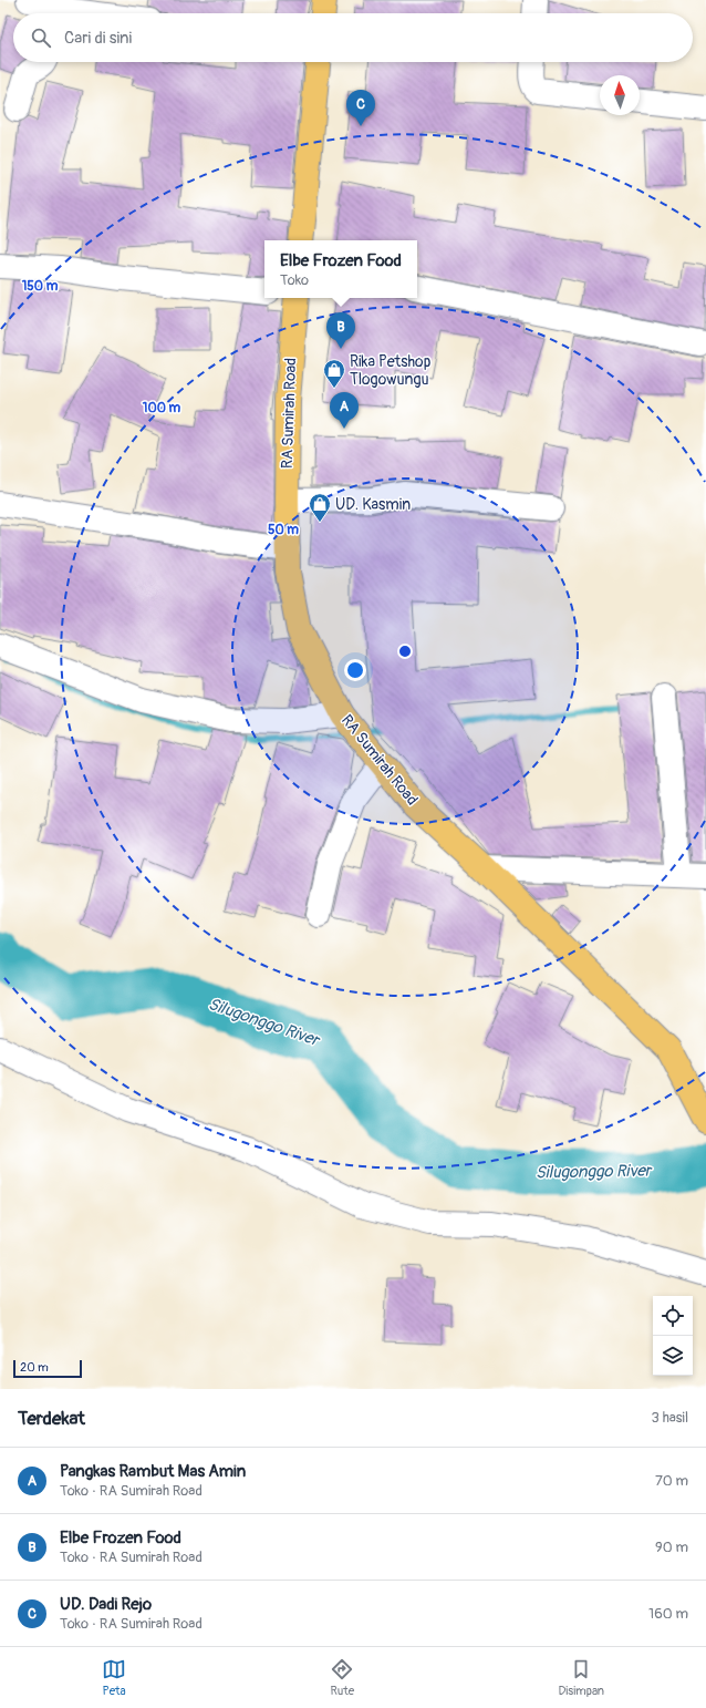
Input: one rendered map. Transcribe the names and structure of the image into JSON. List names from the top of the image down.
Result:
{
  "streets": {
    "main road": ["RA Sumirah Road"]
  },
  "water": ["Silugonggo River"],
  "places": {
    "shop": ["Rika Petshop Tlogowungu", "UD. Kasmin"]
  },
  "scale_bar": "20 m",
  "north": "top",
  "page": {
    "search": "Cari di sini",
    "pins": ["C", "B", "A"],
    "popup": ["Elbe Frozen Food", "Toko"],
    "scale": "20 m",
    "heading": ["Terdekat", "3 hasil"],
    "list": [
      {
        "mark": "A",
        "name": "Pangkas Rambut Mas Amin",
        "note": "Toko · RA Sumirah Road",
        "value": "70 m"
      },
      {
        "mark": "B",
        "name": "Elbe Frozen Food",
        "note": "Toko · RA Sumirah Road",
        "value": "90 m"
      },
      {
        "mark": "C",
        "name": "UD. Dadi Rejo",
        "note": "Toko · RA Sumirah Road",
        "value": "160 m"
      }
    ],
    "nav": ["Peta", "Rute", "Disimpan"]
  },
  "rings": ["150 m", "100 m", "50 m"]
}
